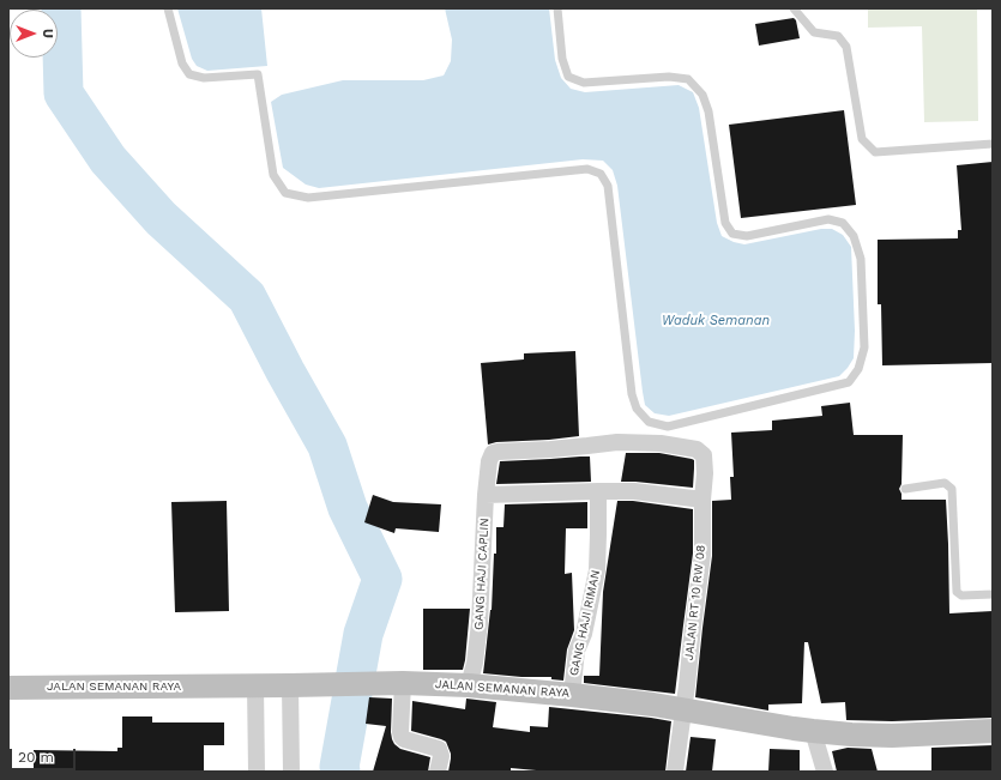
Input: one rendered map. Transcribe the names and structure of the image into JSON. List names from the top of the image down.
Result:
{
  "streets": {
    "street": [
      "GANG HAJI CAPLIN",
      "JALAN RT 10 RW 08",
      "GANG HAJI RIMAN",
      "JALAN SEMANAN RAYA"
    ]
  },
  "crossings": [
    ["GANG HAJI CAPLIN", "JALAN RT 10 RW 08"],
    ["GANG HAJI CAPLIN", "JALAN SEMANAN RAYA"],
    ["JALAN RT 10 RW 08", "JALAN SEMANAN RAYA"],
    ["GANG HAJI RIMAN", "JALAN SEMANAN RAYA"]
  ],
  "water": ["Waduk Semanan"],
  "scale_bar": "20 m",
  "north": "right"
}
